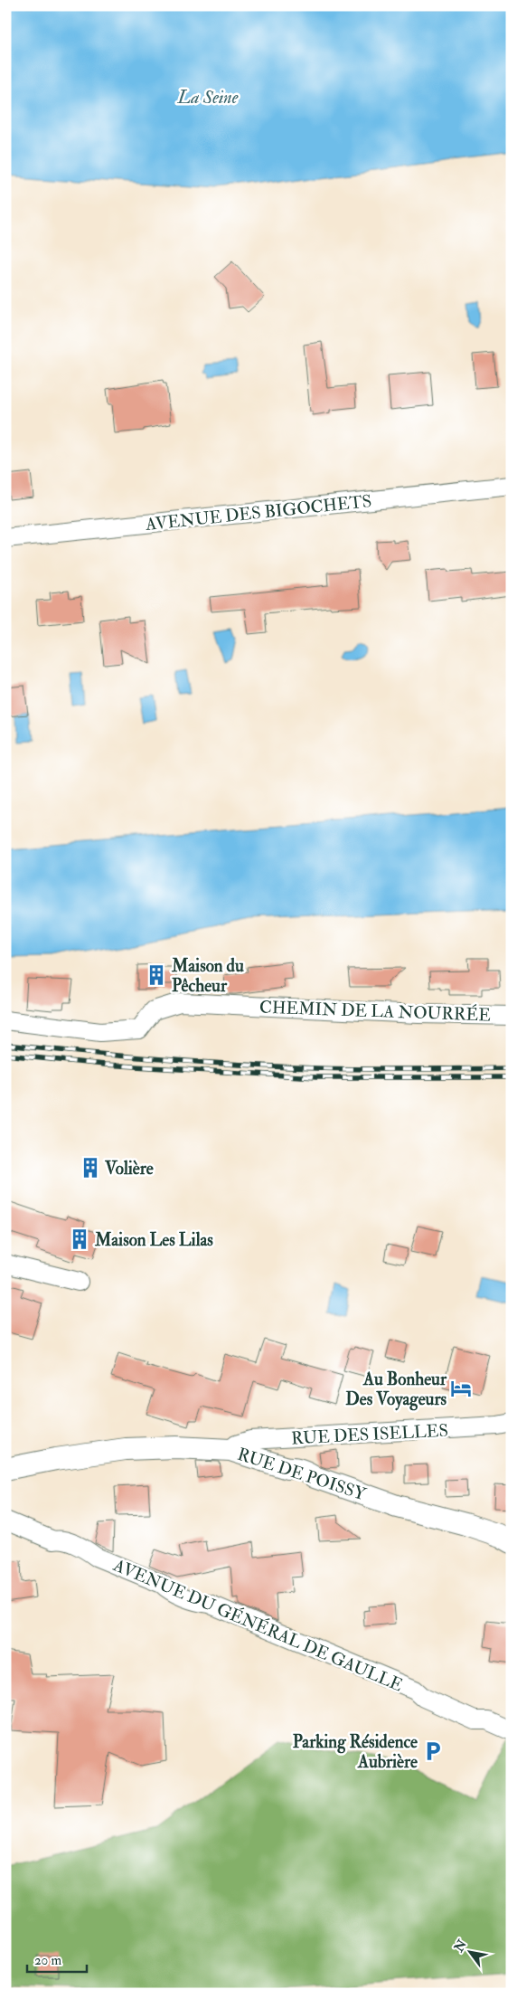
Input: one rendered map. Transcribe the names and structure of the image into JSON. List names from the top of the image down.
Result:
{
  "streets": {
    "street": [
      "AVENUE DES BIGOCHETS",
      "CHEMIN DE LA NOURRÉE",
      "RUE DES ISELLES",
      "RUE DE POISSY",
      "AVENUE DU GÉNÉRAL DE GAULLE"
    ]
  },
  "crossings": [
    ["RUE DES ISELLES", "RUE DE POISSY"]
  ],
  "water": ["La Seine"],
  "places": {
    "building": ["Maison du Pêcheur", "Volière", "Maison Les Lilas"],
    "hotel": ["Au Bonheur Des Voyageurs"],
    "parking": ["Parking Résidence Aubrière"]
  },
  "scale_bar": "20 m",
  "north": "top left"
}
